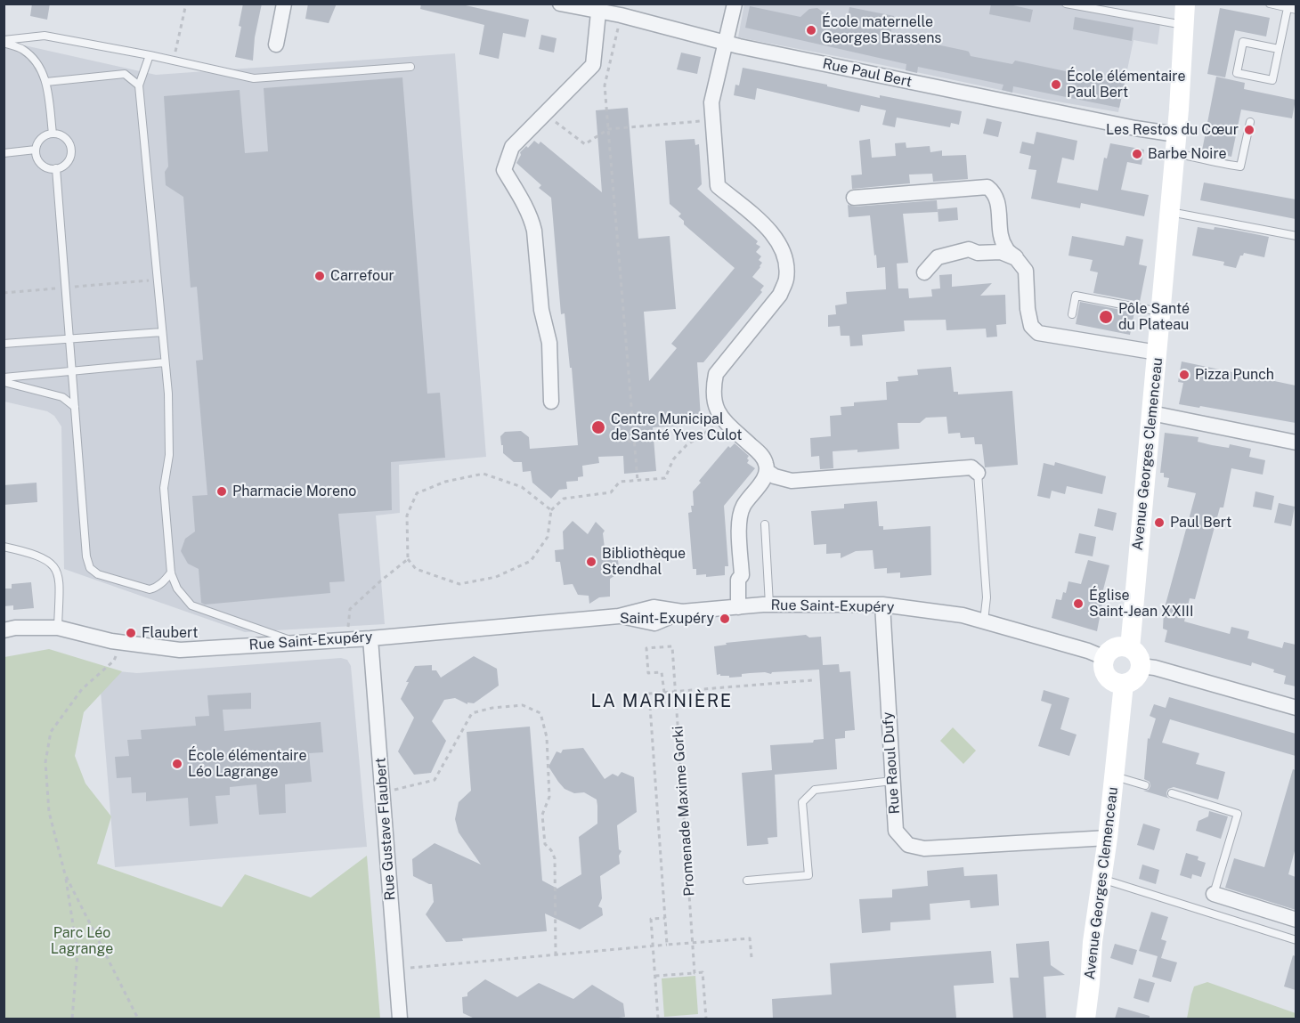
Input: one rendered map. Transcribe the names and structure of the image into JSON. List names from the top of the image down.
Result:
{
  "streets": {
    "main road": ["Avenue Georges Clemenceau"],
    "street": [
      "Rue Paul Bert",
      "Rue Saint-Exupéry",
      "Rue Raoul Dufy",
      "Rue Gustave Flaubert"
    ],
    "path": ["Promenade Maxime Gorki"]
  },
  "crossings": [
    ["Rue Paul Bert", "Avenue Georges Clemenceau"],
    ["Avenue Georges Clemenceau", "Rue Saint-Exupéry"],
    ["Avenue Georges Clemenceau", "Rue Raoul Dufy"],
    ["Rue Saint-Exupéry", "Rue Raoul Dufy"],
    ["Rue Saint-Exupéry", "Rue Gustave Flaubert"]
  ],
  "districts": ["LA MARINIÈRE"],
  "parks": ["Parc Léo Lagrange"],
  "places": [
    "École maternelle Georges Brassens",
    "École élémentaire Paul Bert",
    "Les Restos du Cœur",
    "Barbe Noire",
    "Carrefour",
    "Pôle Santé du Plateau",
    "Pizza Punch",
    "Centre Municipal de Santé Yves Culot",
    "Pharmacie Moreno",
    "Paul Bert",
    "Bibliothèque Stendhal",
    "Église Saint-Jean XXIII",
    "Saint-Exupéry",
    "Flaubert",
    "École élémentaire Léo Lagrange"
  ]
}
